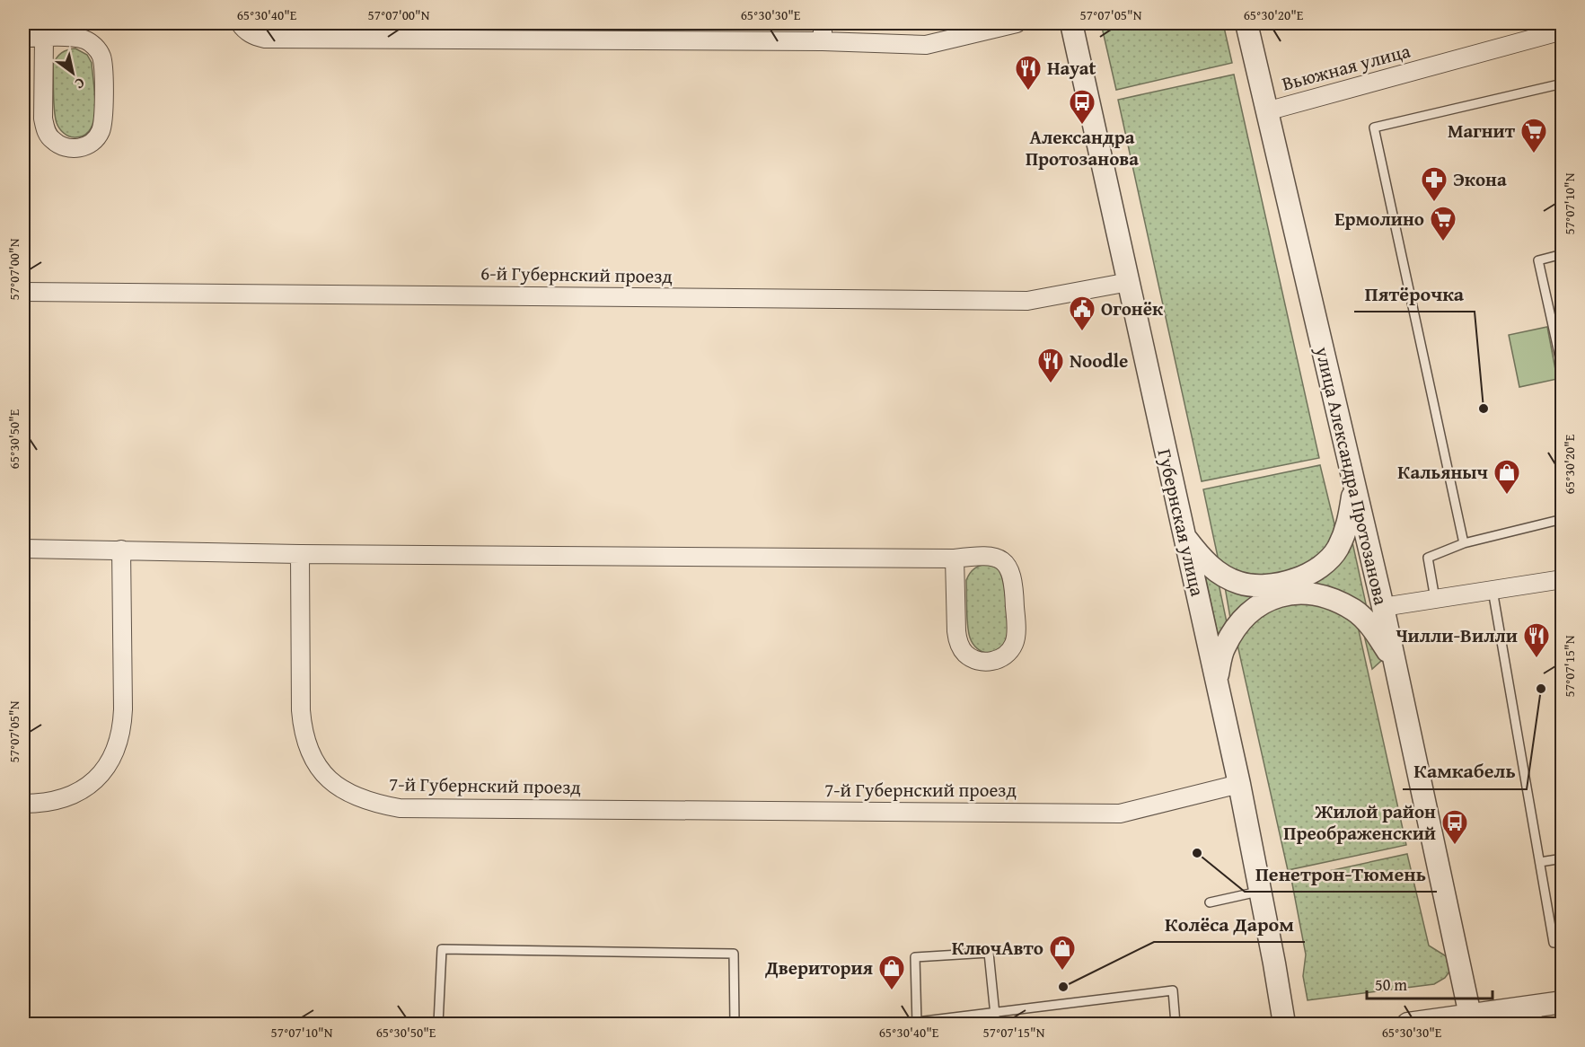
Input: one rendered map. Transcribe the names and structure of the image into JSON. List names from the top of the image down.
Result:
{
  "streets": {
    "street": [
      "Вьюжная улица",
      "6-й Губернский проезд",
      "улица Александра Протозанова",
      "Губернская улица",
      "7-й Губернский проезд"
    ]
  },
  "crossings": [
    ["Вьюжная улица", "улица Александра Протозанова"],
    ["6-й Губернский проезд", "Губернская улица"],
    ["Губернская улица", "7-й Губернский проезд"]
  ],
  "places": {
    "restaurant": ["Hayat", "Noodle", "Чилли-Вилли"],
    "bus stop": ["Александра Протозанова", "Жилой район Преображенский"],
    "supermarket": ["Магнит", "Ермолино"],
    "pharmacy": ["Экона"],
    "public building": ["Огонёк"],
    "other": [
      "Пятёрочка",
      "Камкабель",
      "Пенетрон-Тюмень",
      "Колёса Даром"
    ],
    "shop": ["Кальяныч", "КлючАвто", "Дверитория"]
  },
  "scale_bar": "50 m",
  "north": "bottom right",
  "coordinates": [
    "65°30'40\"E",
    "57°07'00\"N",
    "65°30'30\"E",
    "57°07'05\"N",
    "65°30'20\"E",
    "57°07'10\"N",
    "65°30'50\"E",
    "57°07'15\"N"
  ]
}
